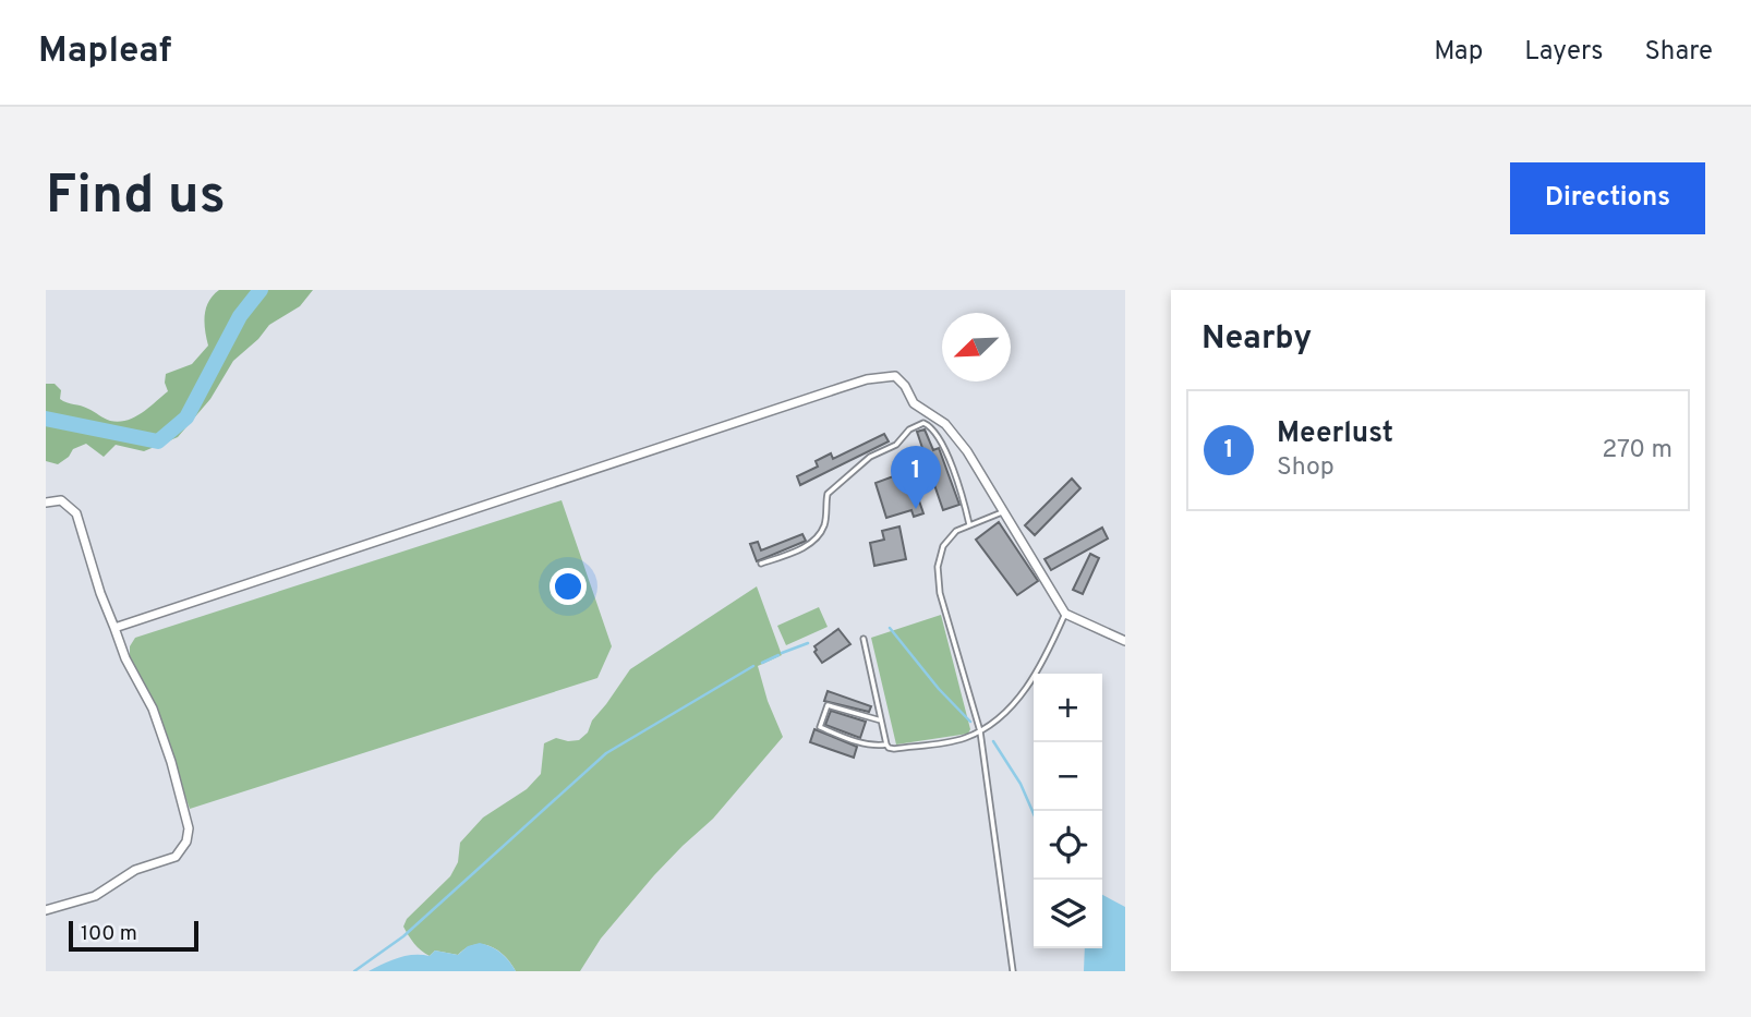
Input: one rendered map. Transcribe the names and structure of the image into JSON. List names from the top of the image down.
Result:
{
  "scale_bar": "100 m",
  "north": "bottom left",
  "page": {
    "header": "Mapleaf",
    "nav": ["Map", "Layers", "Share"],
    "buttons": "Directions",
    "title": "Find us",
    "heading": "Nearby",
    "list": [
      {
        "mark": "1",
        "name": "Meerlust",
        "note": "Shop",
        "value": "270 m"
      }
    ],
    "pins": "1",
    "map_buttons": ["+", "−"],
    "scale": "100 m"
  }
}
